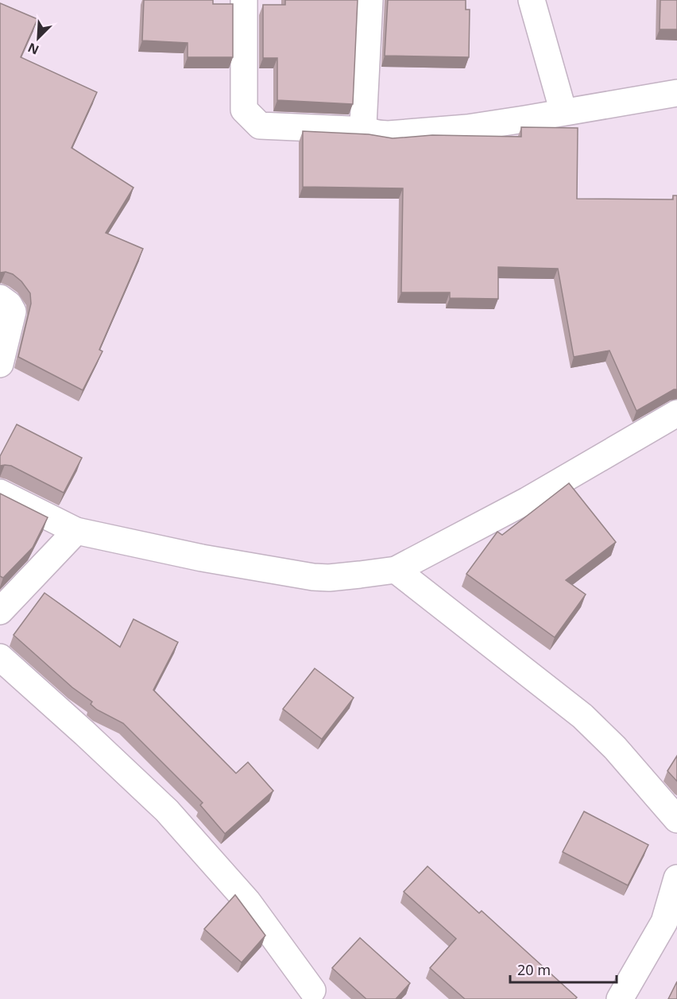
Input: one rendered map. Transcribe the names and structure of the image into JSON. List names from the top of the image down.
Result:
{
  "scale_bar": "20 m",
  "north": "bottom left"
}
